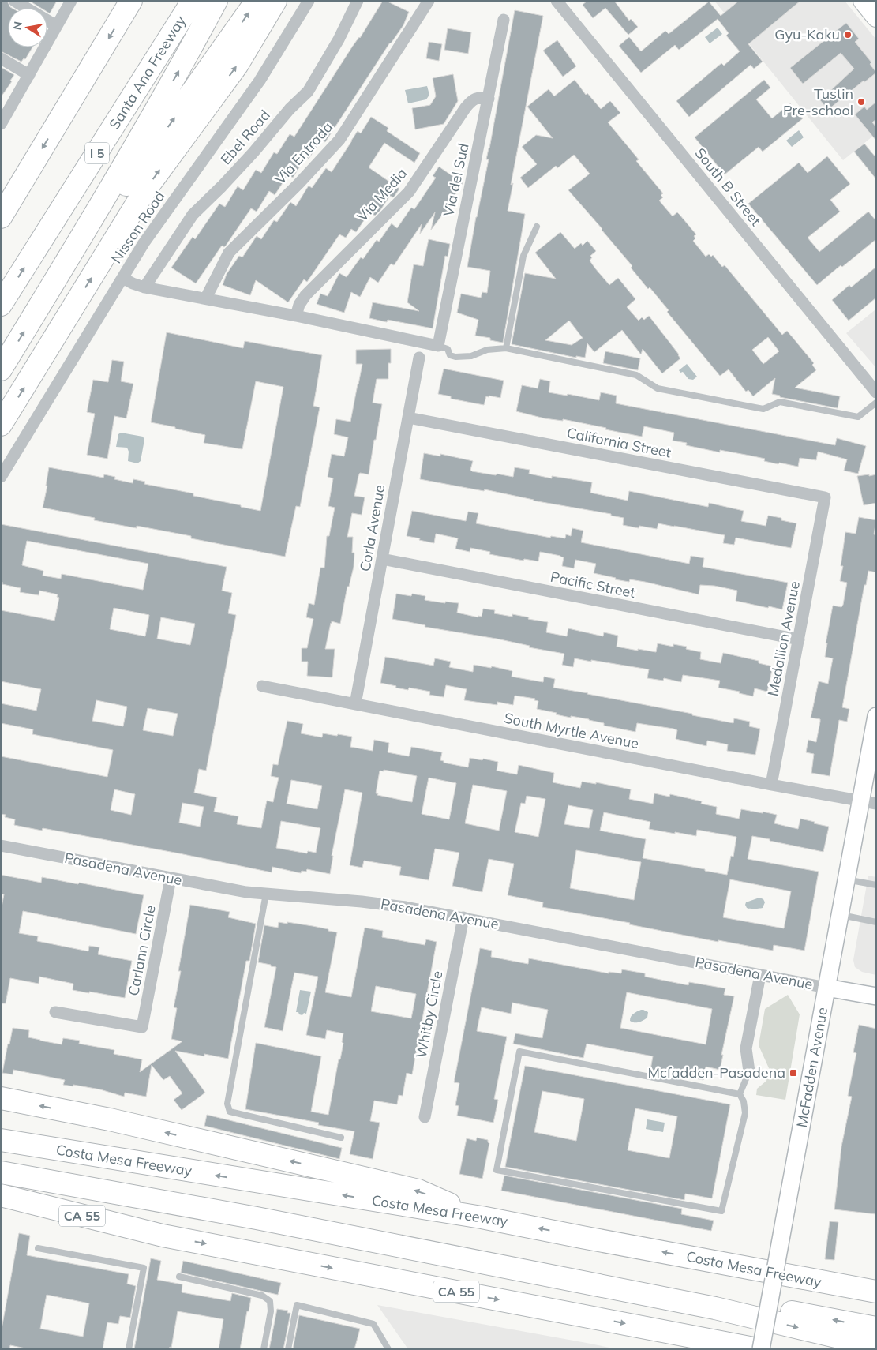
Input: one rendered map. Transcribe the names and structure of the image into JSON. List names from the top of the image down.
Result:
{
  "streets": {
    "highway": [
      "Santa Ana Freeway",
      "I 5",
      "Costa Mesa Freeway",
      "CA 55"
    ],
    "main road": ["Pasadena Avenue", "McFadden Avenue"],
    "street": [
      "Ebel Road",
      "Via Entrada",
      "Via del Sud",
      "South B Street",
      "Via Media",
      "Nisson Road",
      "California Street",
      "Corla Avenue",
      "Pacific Street",
      "Medallion Avenue",
      "South Myrtle Avenue",
      "Carlann Circle",
      "Whitby Circle"
    ]
  },
  "crossings": [
    ["Via del Sud", "Via Media"],
    ["California Street", "Corla Avenue"],
    ["California Street", "Medallion Avenue"],
    ["Corla Avenue", "Pacific Street"],
    ["Corla Avenue", "South Myrtle Avenue"],
    ["Pacific Street", "Medallion Avenue"],
    ["Medallion Avenue", "South Myrtle Avenue"],
    ["South Myrtle Avenue", "McFadden Avenue"],
    ["Pasadena Avenue", "Carlann Circle"],
    ["Pasadena Avenue", "Whitby Circle"],
    ["Pasadena Avenue", "McFadden Avenue"]
  ],
  "places": {
    "other": ["Gyu-Kaku", "Tustin Pre-school"],
    "transit": ["Mcfadden-Pasadena"]
  },
  "north": "left"
}
